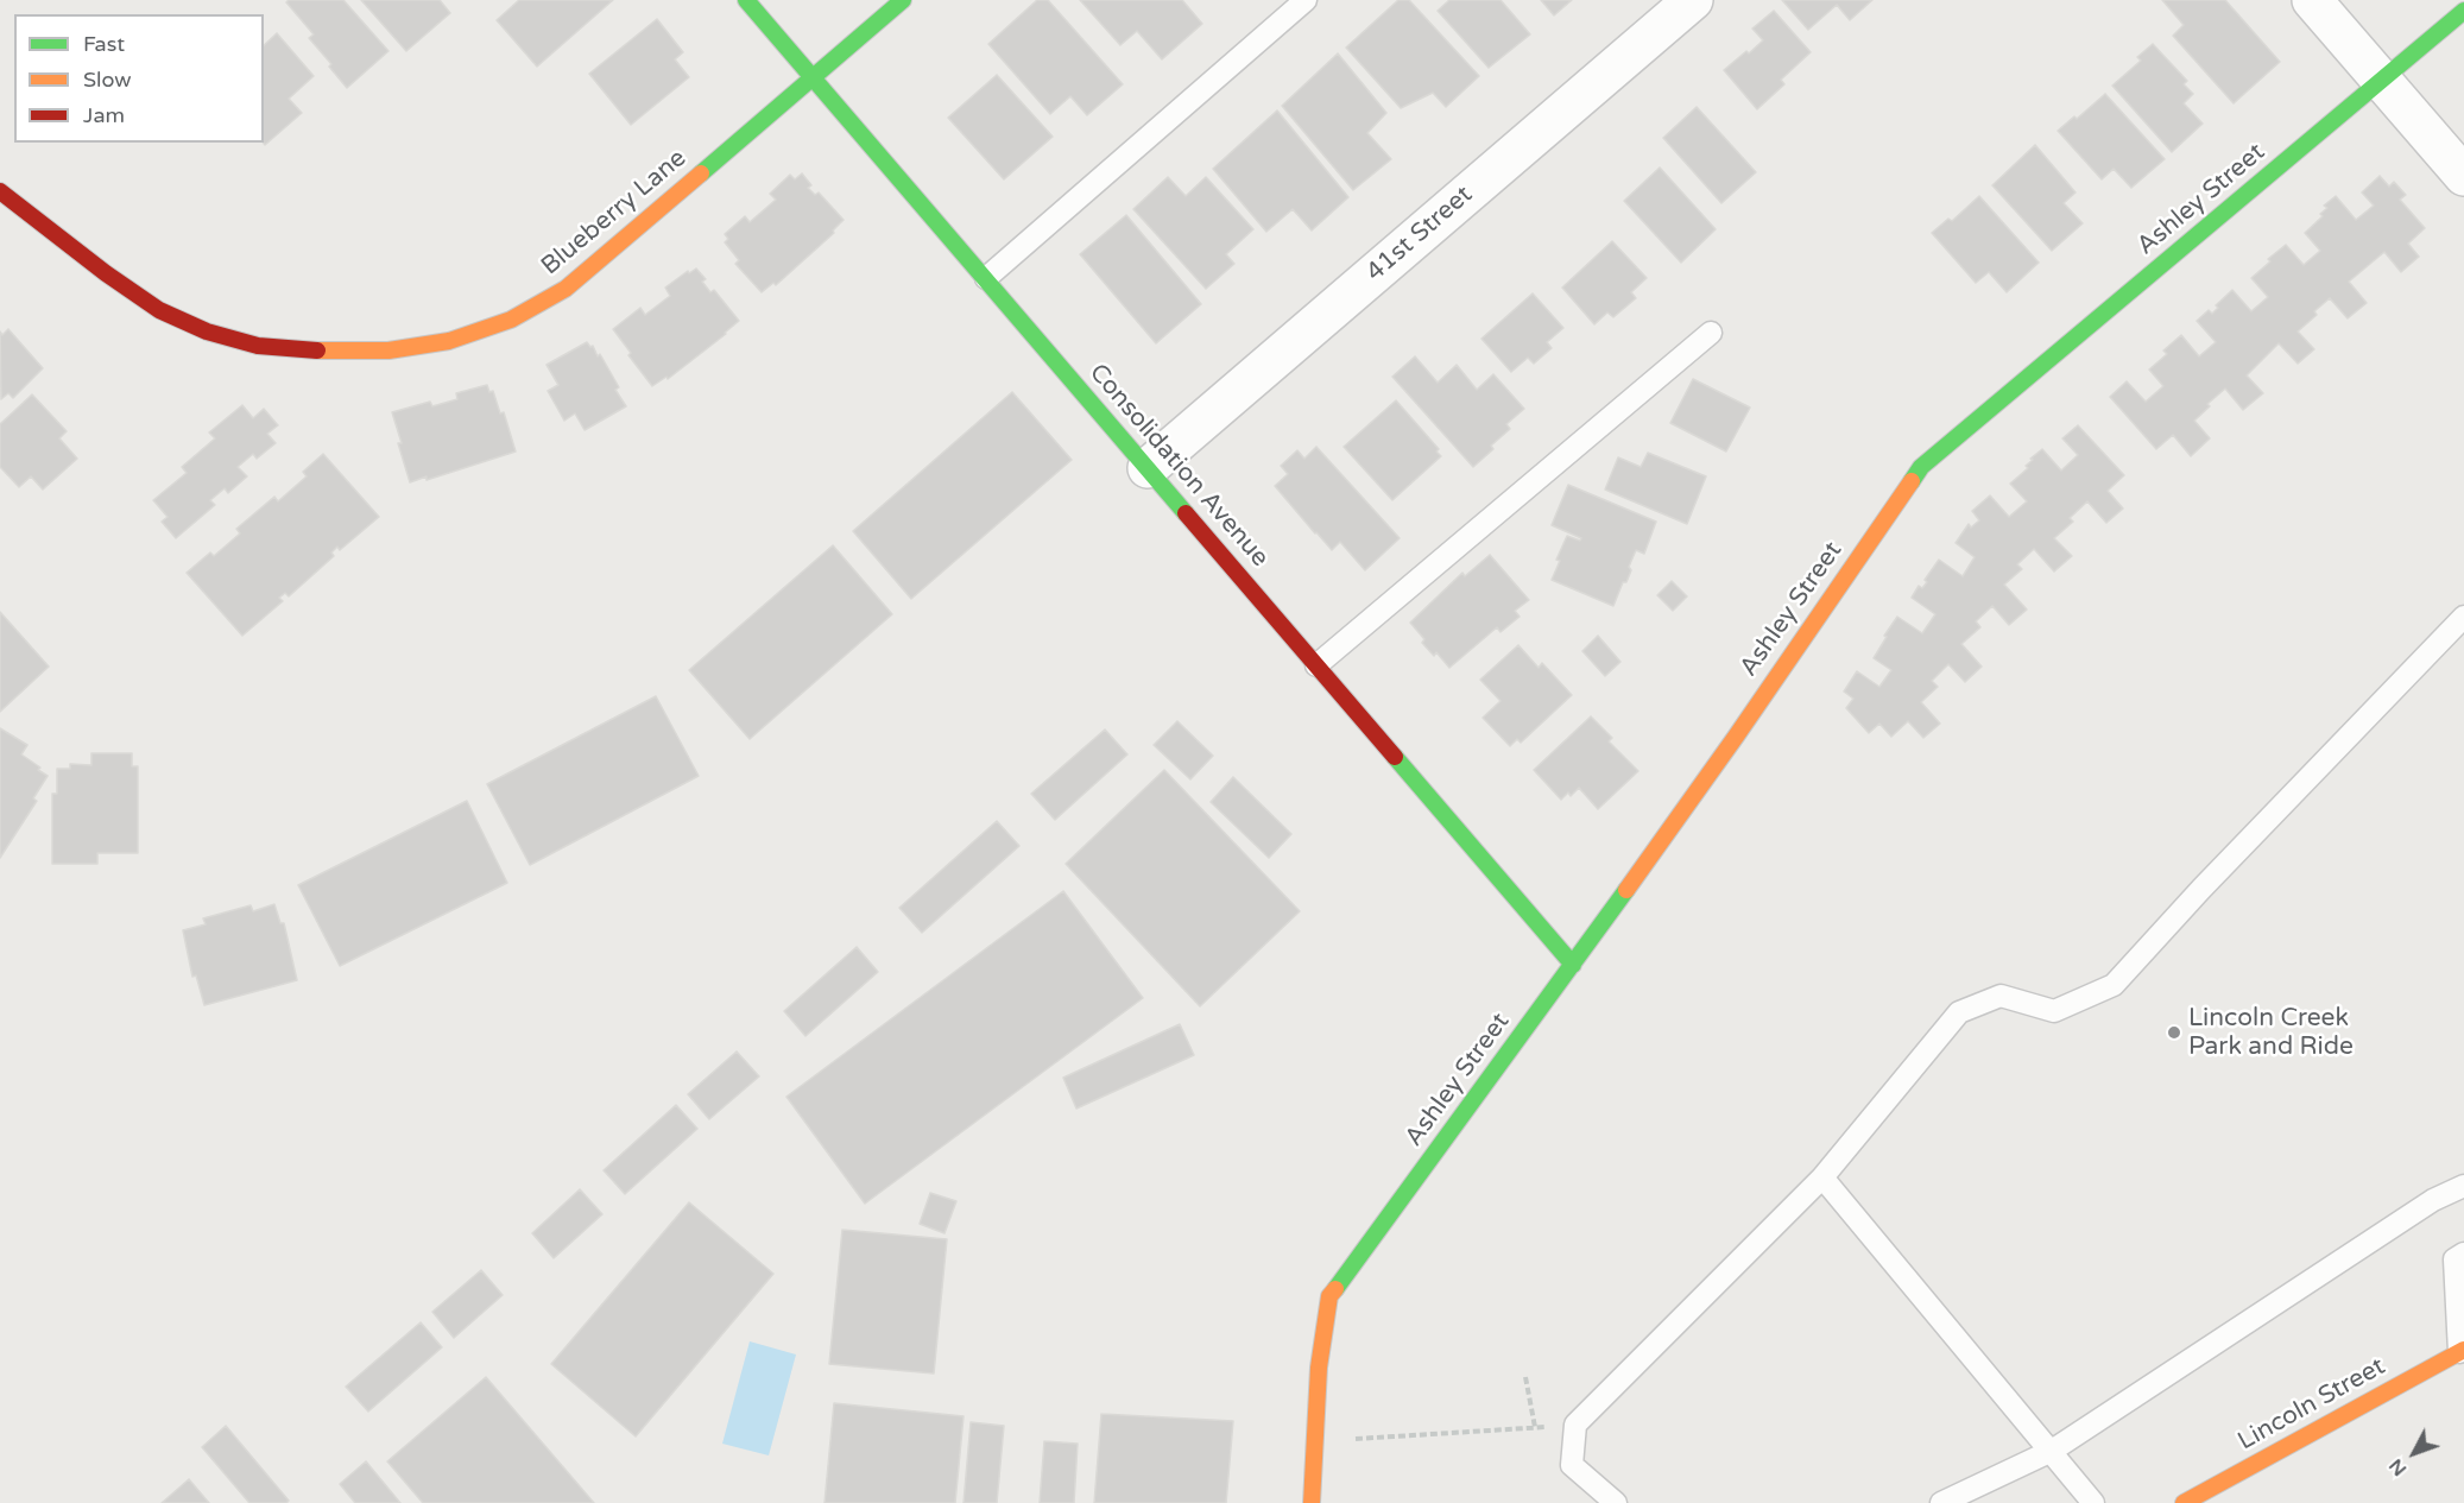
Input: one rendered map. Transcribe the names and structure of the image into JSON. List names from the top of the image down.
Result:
{
  "streets": {
    "street": [
      "Ashley Street",
      "Blueberry Lane",
      "41st Street",
      "Consolidation Avenue",
      "Lincoln Street"
    ]
  },
  "crossings": [
    ["Ashley Street", "Consolidation Avenue"],
    ["Blueberry Lane", "Consolidation Avenue"],
    ["41st Street", "Consolidation Avenue"]
  ],
  "places": ["Lincoln Creek Park and Ride"],
  "legend": ["Fast", "Slow", "Jam"],
  "north": "bottom left"
}
